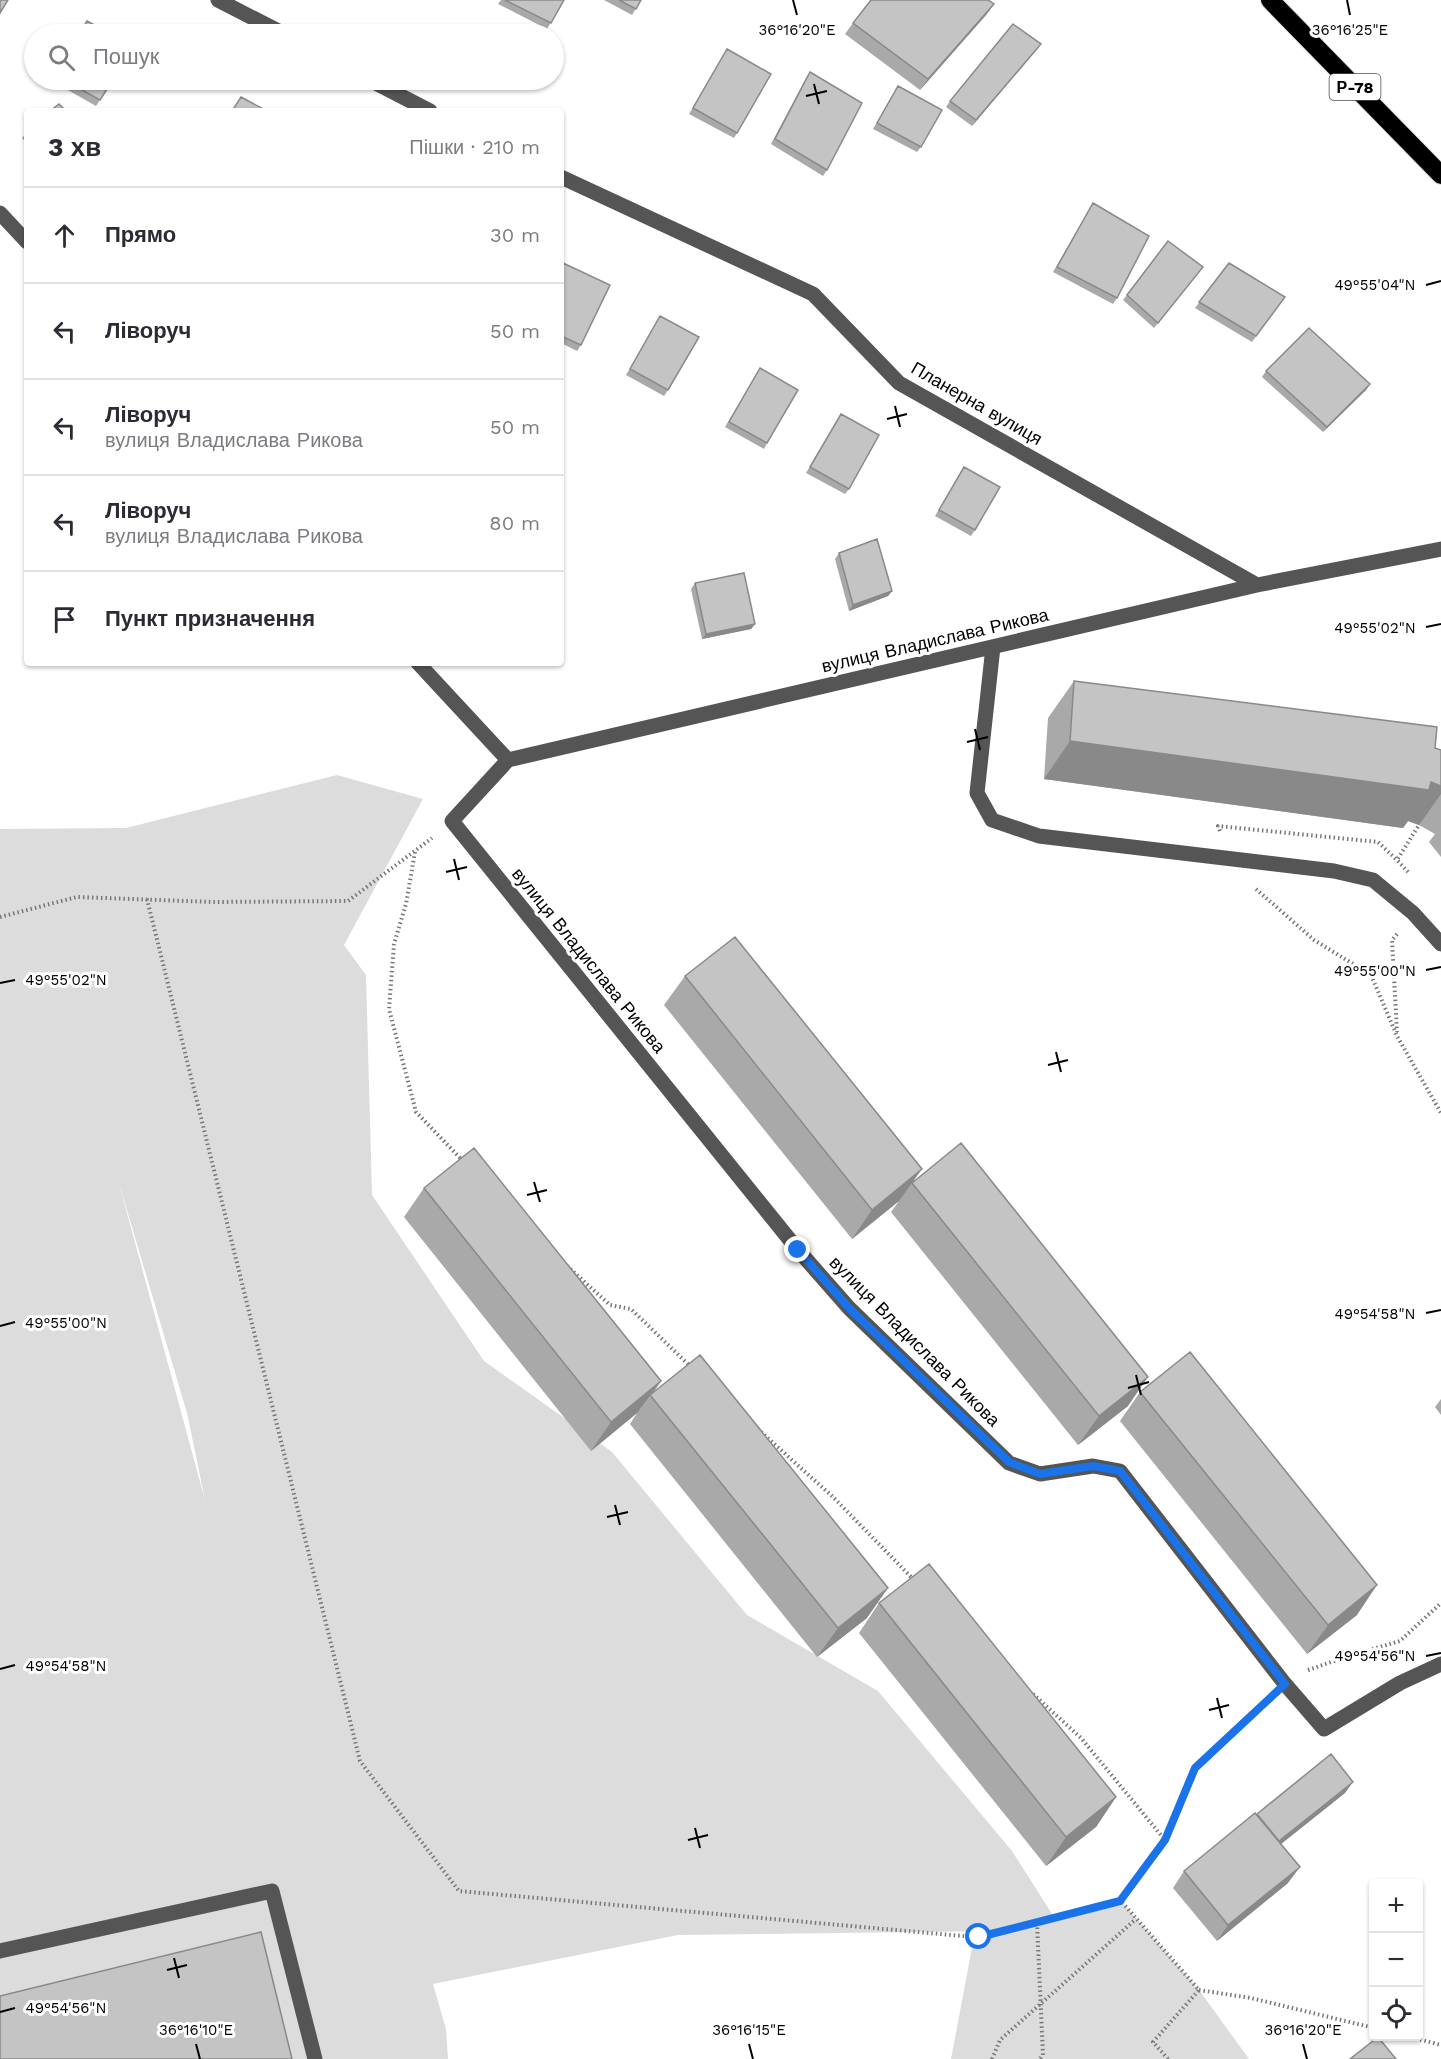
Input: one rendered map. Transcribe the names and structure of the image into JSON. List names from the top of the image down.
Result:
{
  "streets": {
    "highway": ["Р-78"],
    "street": ["Планерна вулиця", "вулиця Владислава Рикова"]
  },
  "crossings": [
    ["Планерна вулиця", "вулиця Владислава Рикова"]
  ],
  "page": {
    "search": "Пошук",
    "heading": ["3 хв", "Пішки · 210 m"],
    "list": [
      ["Прямо", "30 m"],
      ["Ліворуч", "50 m"],
      ["Ліворуч", "вулиця Владислава Рикова", "50 m"],
      ["Ліворуч", "вулиця Владислава Рикова", "80 m"],
      "Пункт призначення"
    ],
    "map_buttons": ["+", "−"]
  },
  "coordinates": [
    "36°16'20\"E",
    "36°16'25\"E",
    "49°55'04\"N",
    "49°55'02\"N",
    "49°55'00\"N",
    "49°54'58\"N",
    "49°54'56\"N",
    "36°16'10\"E",
    "36°16'15\"E"
  ]
}
